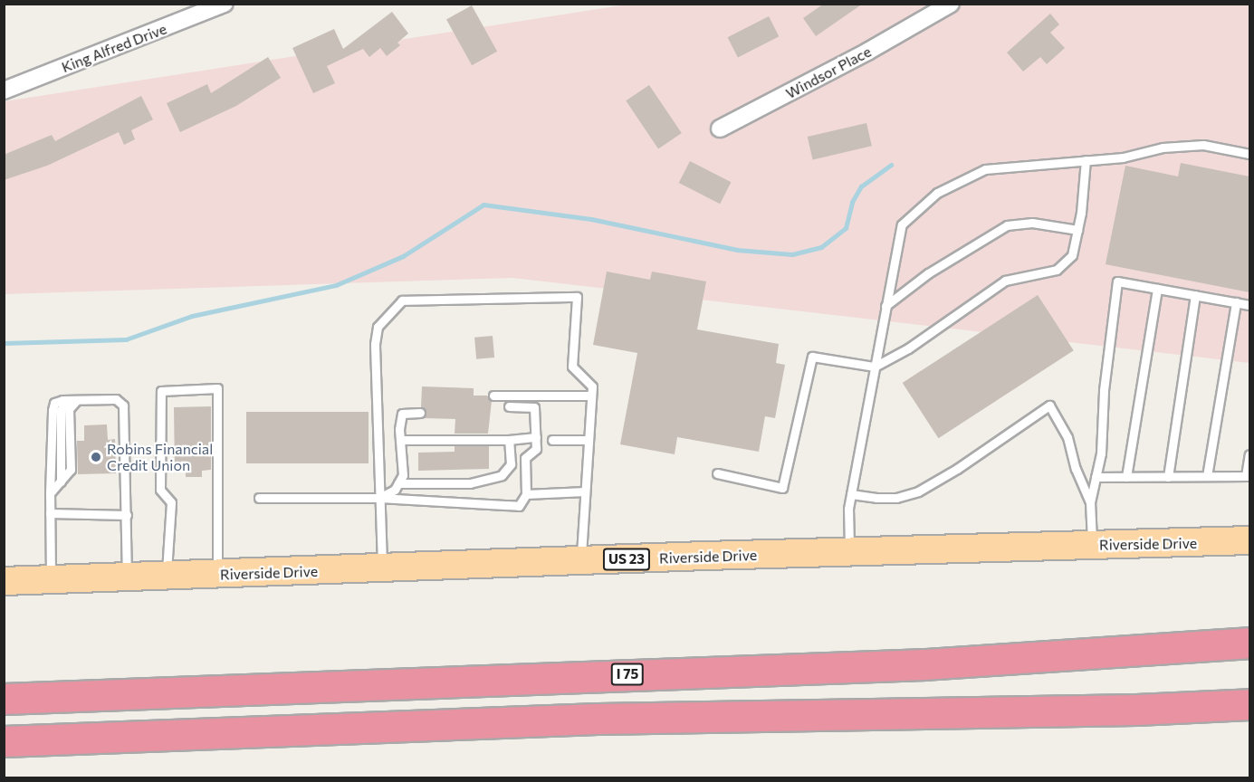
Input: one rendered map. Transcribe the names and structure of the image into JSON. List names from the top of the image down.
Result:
{
  "streets": {
    "highway": ["I 75"],
    "main road": ["Riverside Drive", "US 23"],
    "street": ["King Alfred Drive", "Windsor Place"]
  },
  "places": ["Robins Financial Credit Union"]
}
